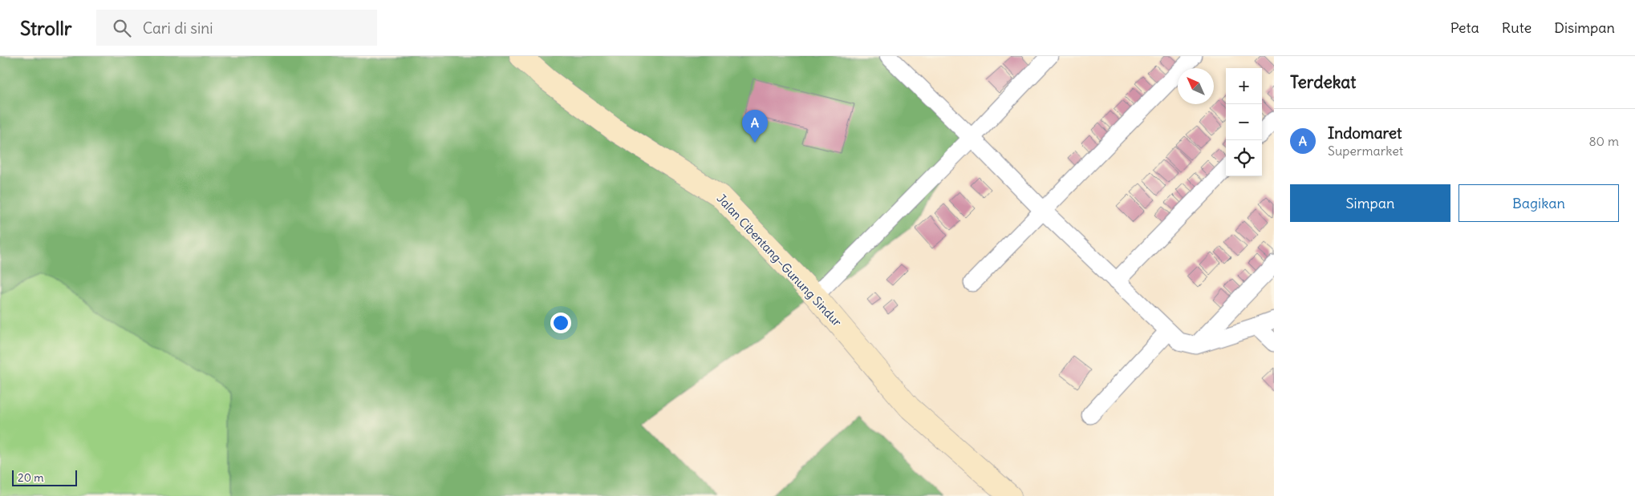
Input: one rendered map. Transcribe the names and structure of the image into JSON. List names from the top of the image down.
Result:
{
  "streets": {
    "street": ["Jalan Cibentang–Gunung Sindur"]
  },
  "scale_bar": "20 m",
  "north": "top left",
  "page": {
    "header": "Strollr",
    "search": "Cari di sini",
    "nav": ["Peta", "Rute", "Disimpan"],
    "heading": "Terdekat",
    "map_buttons": ["+", "−"],
    "list": [
      {
        "mark": "A",
        "name": "Indomaret",
        "note": "Supermarket",
        "value": "80 m"
      }
    ],
    "pins": "A",
    "buttons": ["Simpan", "Bagikan"],
    "scale": "20 m"
  }
}
